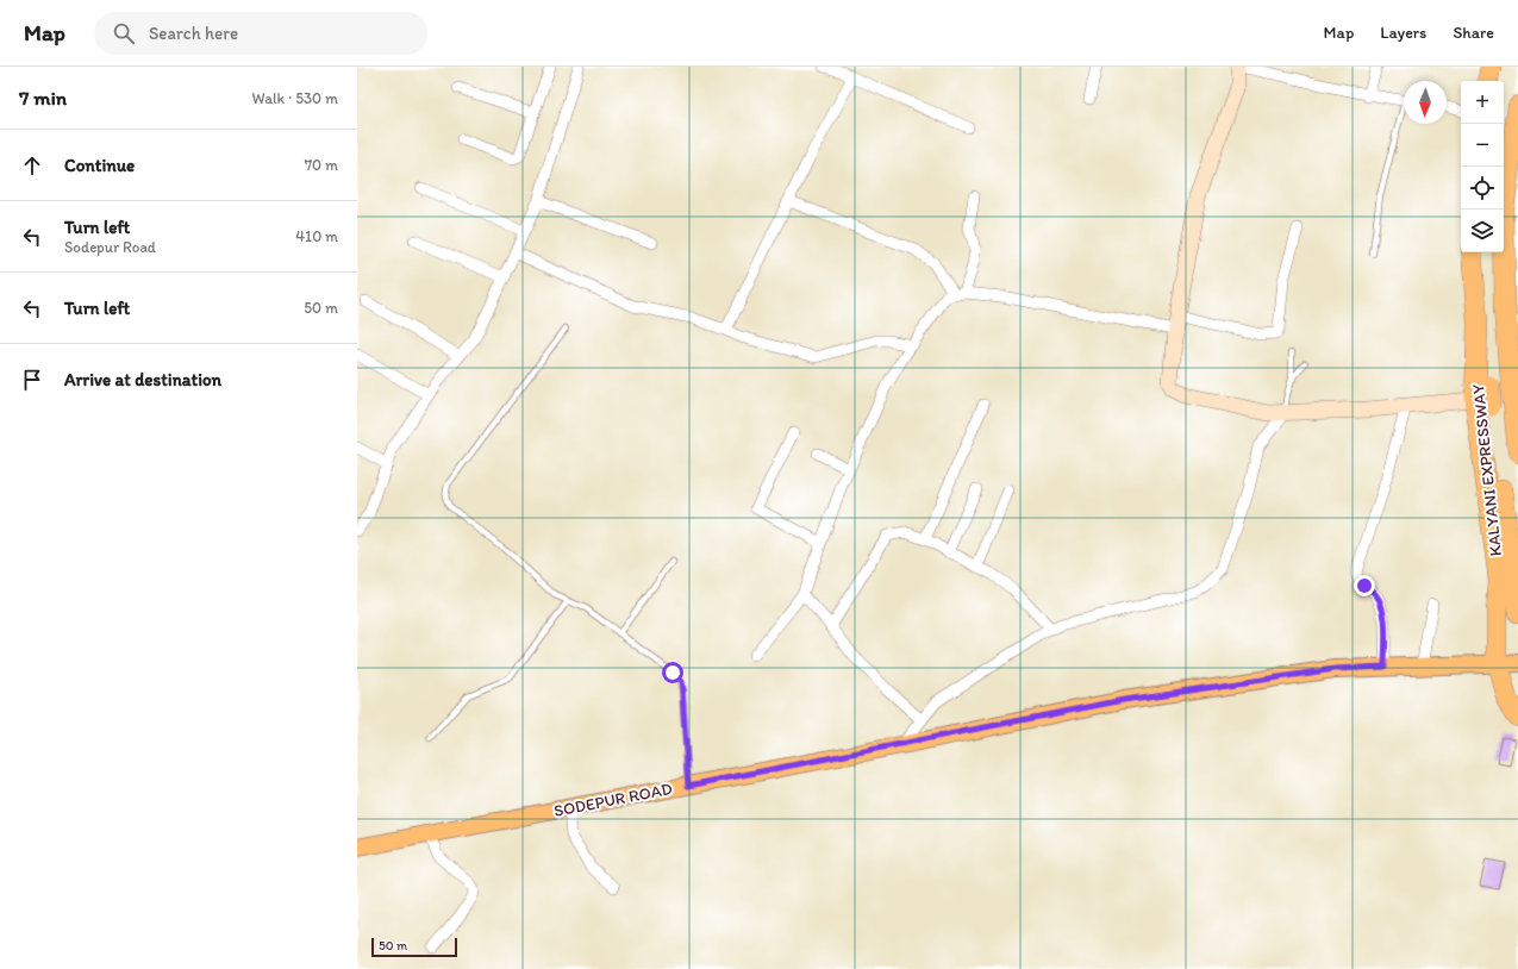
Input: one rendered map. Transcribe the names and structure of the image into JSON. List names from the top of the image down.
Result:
{
  "streets": {
    "highway": ["KALYANI EXPRESSWAY"],
    "main road": ["SODEPUR ROAD"]
  },
  "crossings": [
    ["KALYANI EXPRESSWAY", "SODEPUR ROAD"]
  ],
  "scale_bar": "50 m",
  "north": "bottom",
  "page": {
    "header": "Map",
    "search": "Search here",
    "nav": ["Map", "Layers", "Share"],
    "heading": ["7 min", "Walk · 530 m"],
    "map_buttons": ["+", "−"],
    "list": [
      ["Continue", "70 m"],
      ["Turn left", "Sodepur Road", "410 m"],
      ["Turn left", "50 m"],
      "Arrive at destination"
    ],
    "scale": "50 m"
  }
}
